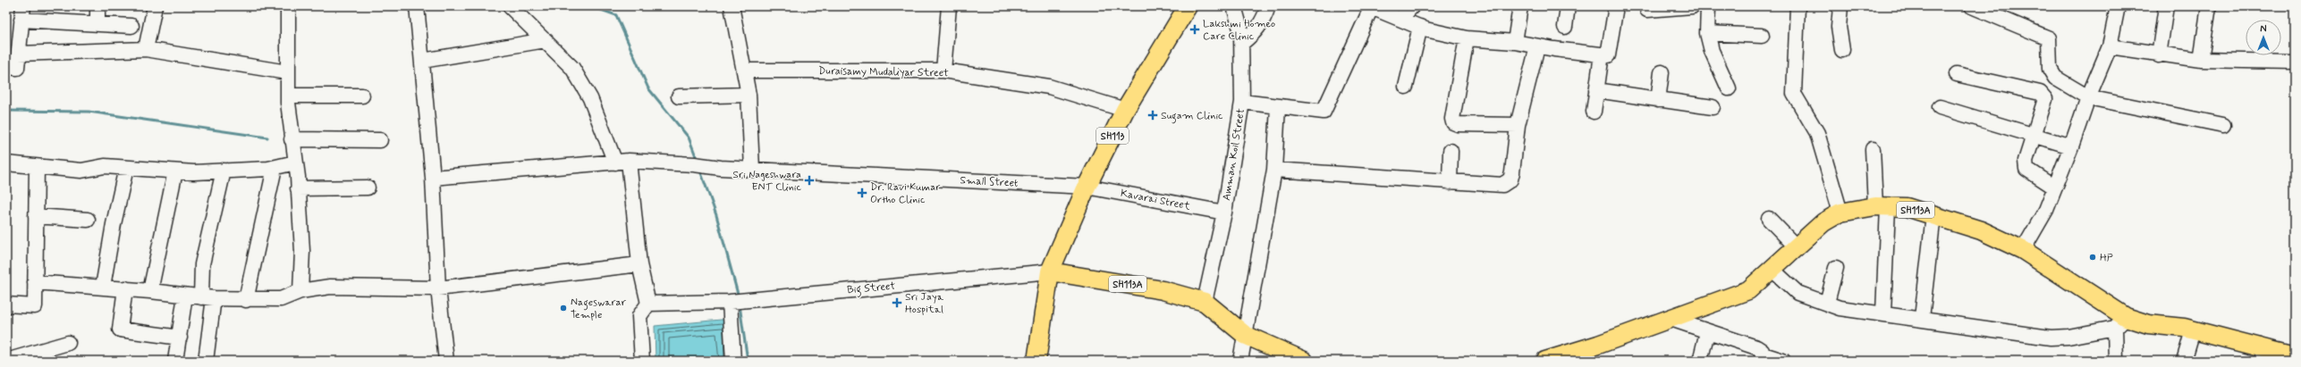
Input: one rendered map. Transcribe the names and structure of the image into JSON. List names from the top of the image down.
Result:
{
  "streets": {
    "main road": ["SH113", "SH113A"],
    "street": [
      "Duraisamy Mudaliyar Street",
      "Amman Koil Street",
      "Small Street",
      "Kavarai Street",
      "Big Street"
    ]
  },
  "crossings": [
    ["Duraisamy Mudaliyar Street", "SH113"],
    ["SH113", "Small Street"],
    ["SH113", "Kavarai Street"],
    ["SH113", "SH113A"],
    ["SH113", "Big Street"],
    ["Amman Koil Street", "Kavarai Street"],
    ["Amman Koil Street", "SH113A"],
    ["Small Street", "Kavarai Street"],
    ["SH113A", "Big Street"]
  ],
  "places": {
    "health": [
      "Lakshmi Homeo Care Clinic",
      "Sugam Clinic",
      "Sri Nageshwara ENT Clinic",
      "Dr. Ravi Kumar Ortho Clinic",
      "Sri Jaya Hospital"
    ],
    "other": ["HP", "Nageswarar Temple"]
  },
  "north": "top"
}
